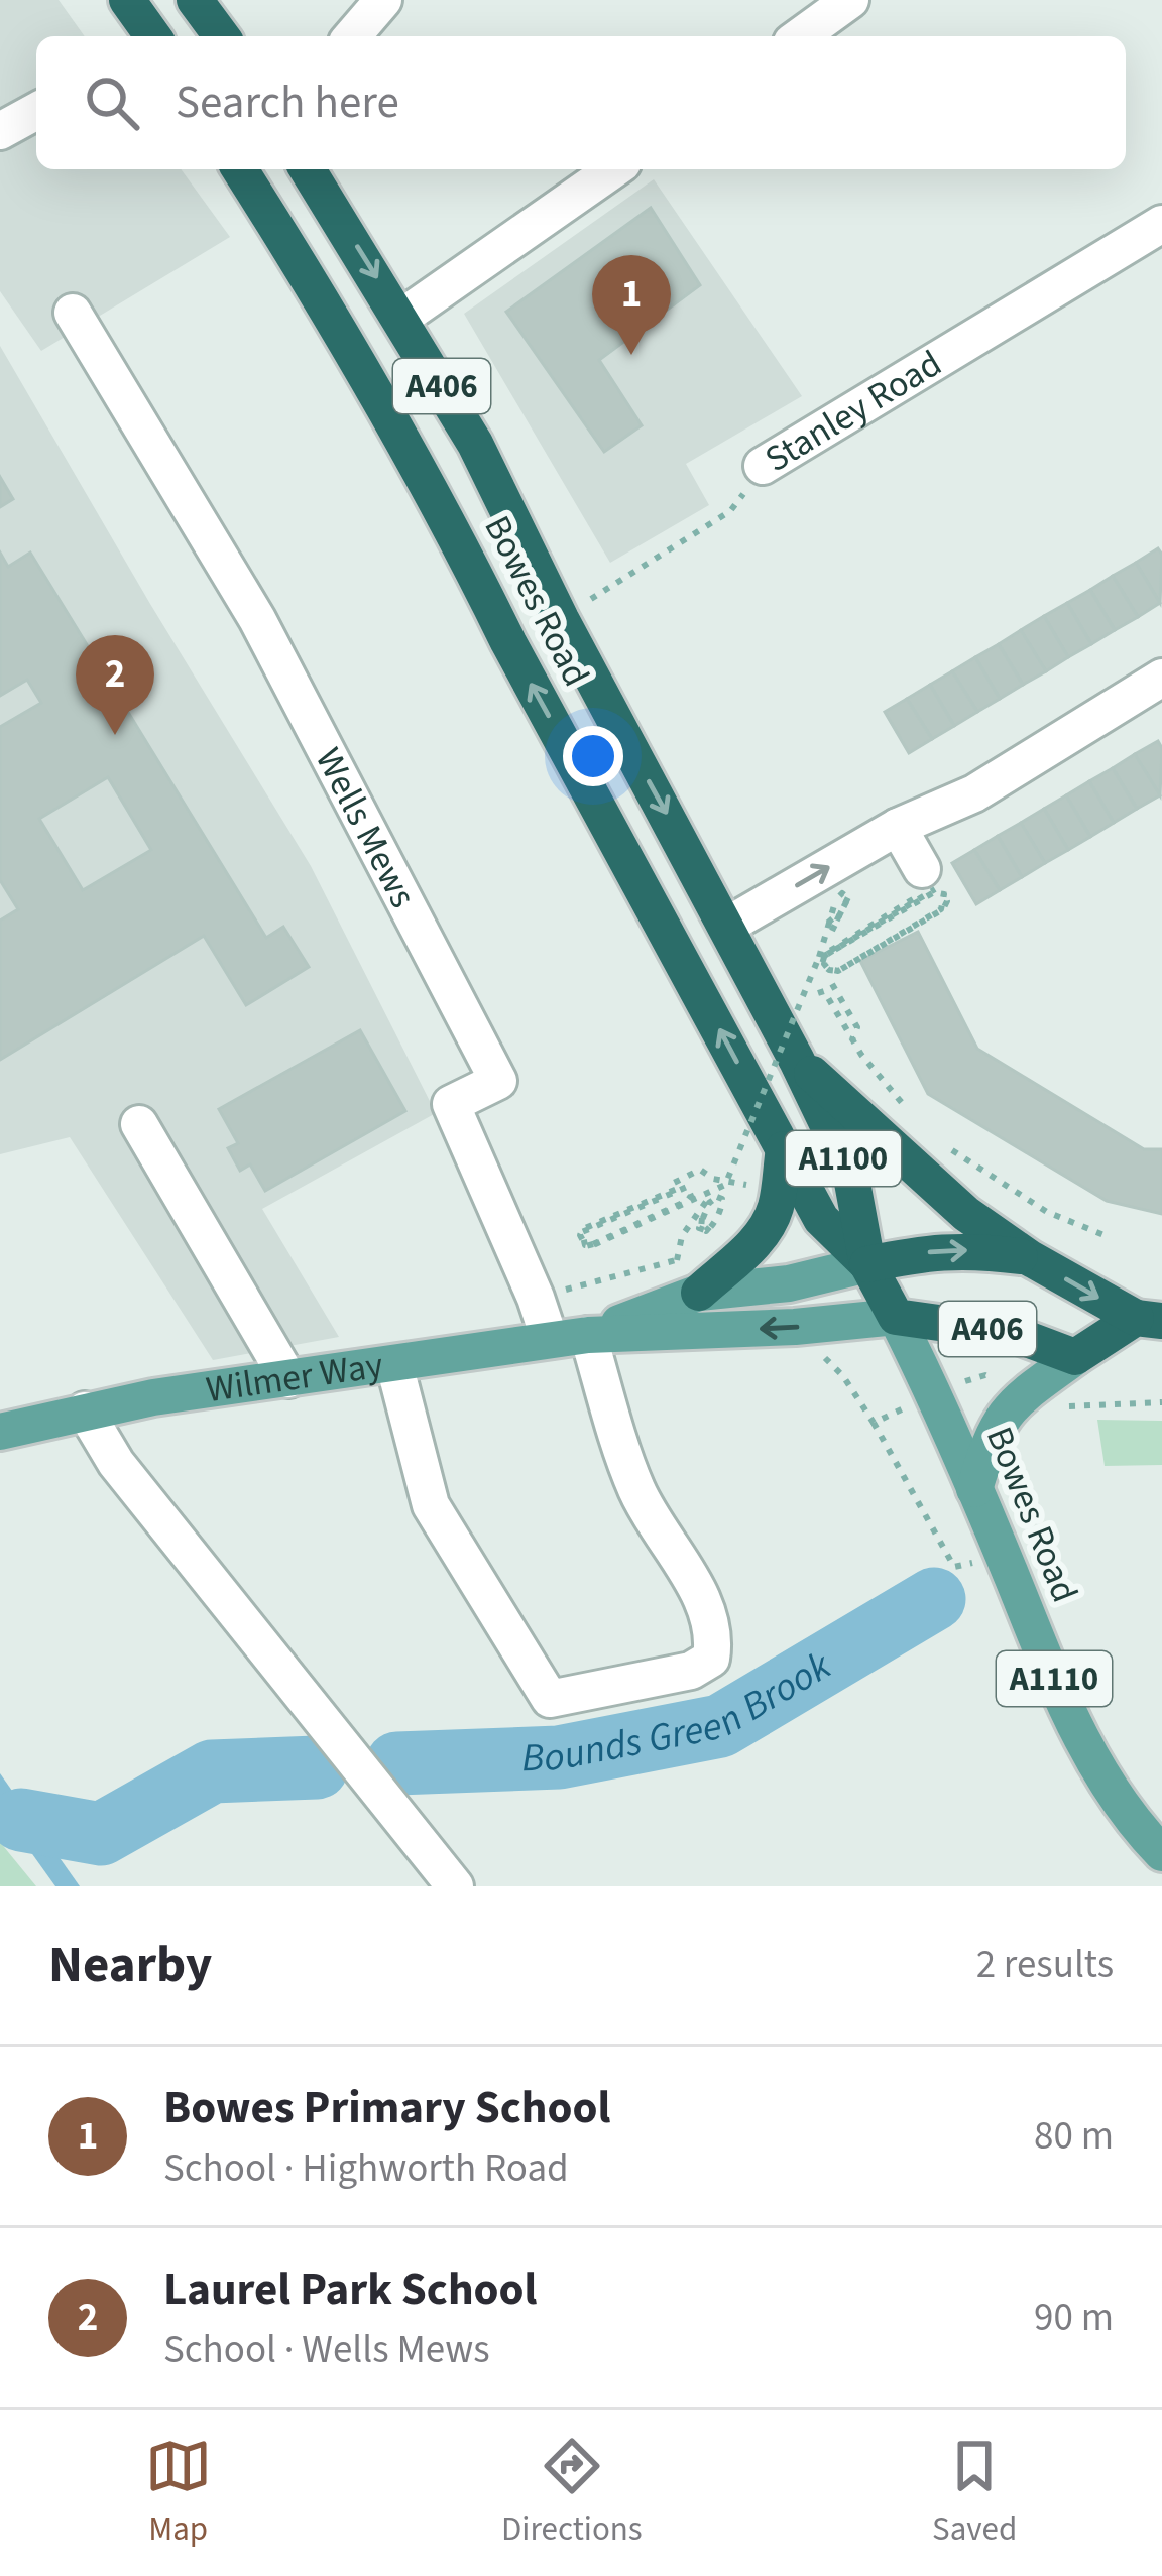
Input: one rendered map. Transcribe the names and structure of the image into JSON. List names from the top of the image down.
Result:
{
  "streets": {
    "highway": ["A406", "Bowes Road", "A1100"],
    "main road": ["Wilmer Way", "A1110"],
    "street": ["Stanley Road", "Wells Mews"]
  },
  "crossings": [
    ["A406", "Bowes Road"],
    ["A406", "Wilmer Way"],
    ["Stanley Road", "Bowes Road"],
    ["Bowes Road", "Wilmer Way"],
    ["Wells Mews", "Wilmer Way"]
  ],
  "water": ["Bounds Green Brook"],
  "page": {
    "search": "Search here",
    "pins": ["1", "2"],
    "heading": ["Nearby", "2 results"],
    "list": [
      {
        "mark": "1",
        "name": "Bowes Primary School",
        "note": "School · Highworth Road",
        "value": "80 m"
      },
      {
        "mark": "2",
        "name": "Laurel Park School",
        "note": "School · Wells Mews",
        "value": "90 m"
      }
    ],
    "nav": ["Map", "Directions", "Saved"]
  }
}
